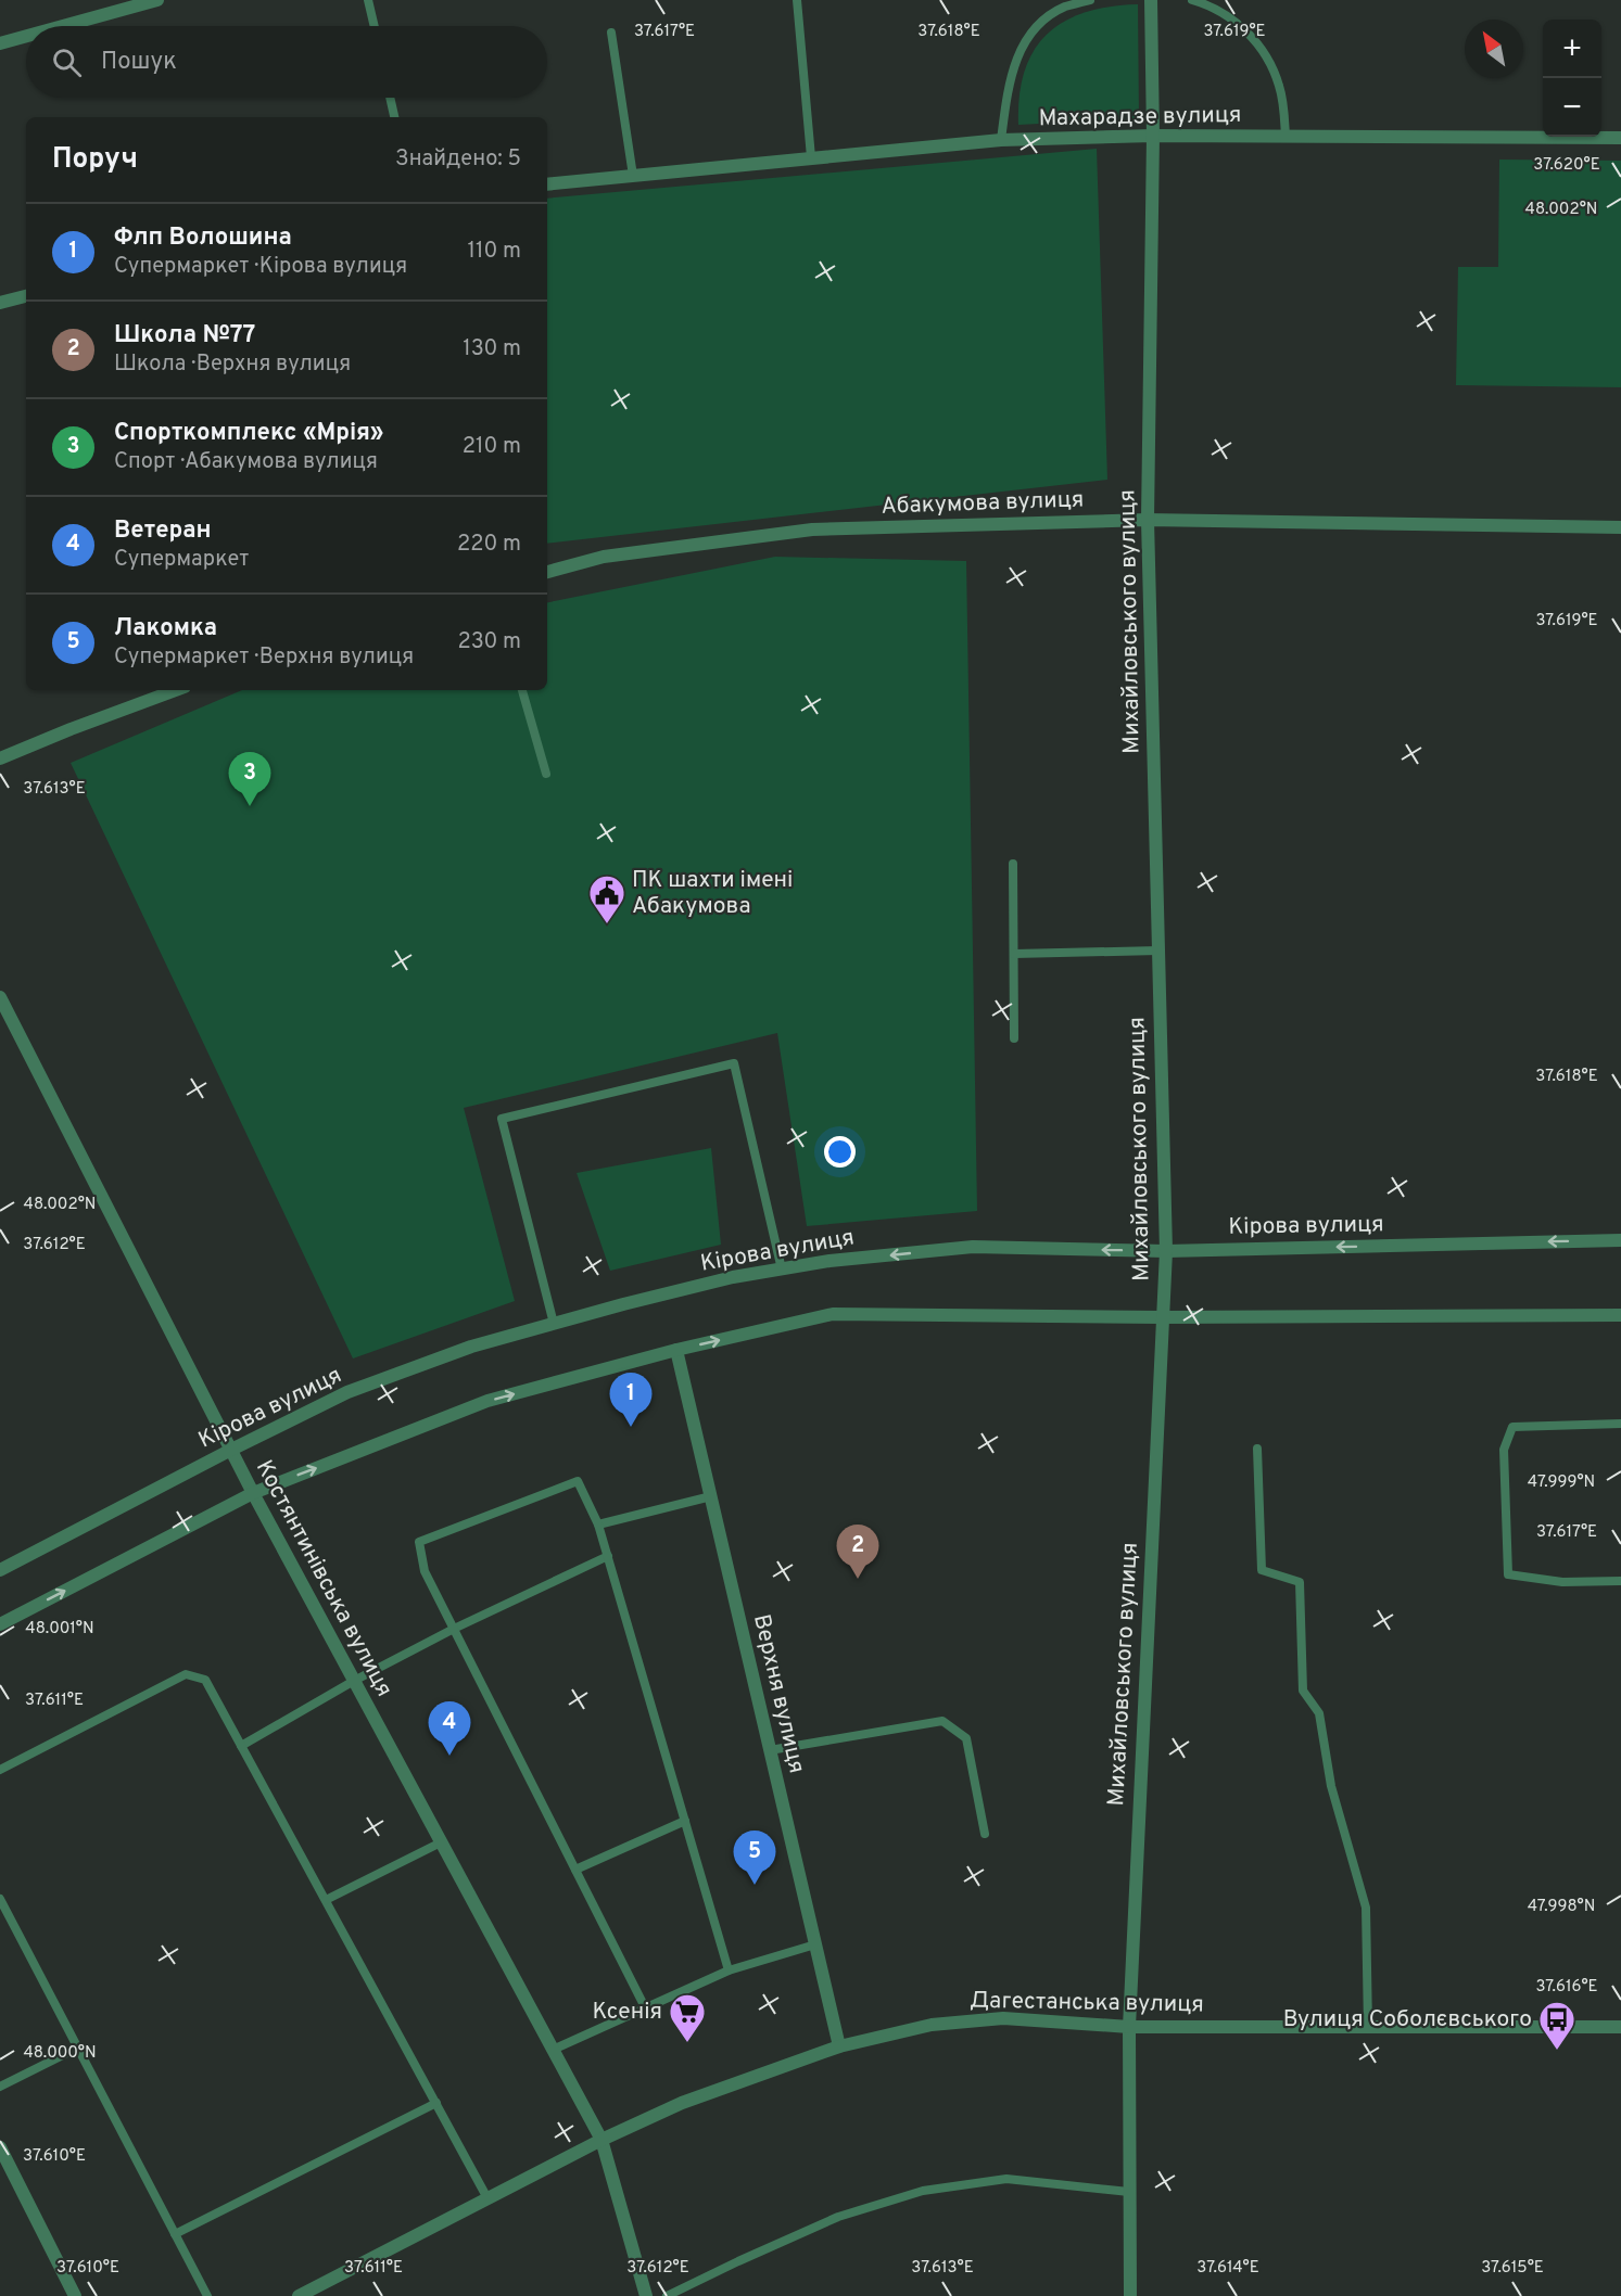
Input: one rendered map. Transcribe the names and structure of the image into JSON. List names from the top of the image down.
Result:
{
  "streets": {
    "street": [
      "Махарадзе вулиця",
      "Абакумова вулиця",
      "Михайловського вулиця",
      "Кірова вулиця",
      "Костянтинівська вулиця",
      "Верхня вулиця",
      "Дагестанська вулиця"
    ]
  },
  "crossings": [
    ["Махарадзе вулиця", "Михайловського вулиця"],
    ["Абакумова вулиця", "Михайловського вулиця"],
    ["Михайловського вулиця", "Кірова вулиця"],
    ["Михайловського вулиця", "Дагестанська вулиця"],
    ["Кірова вулиця", "Костянтинівська вулиця"],
    ["Костянтинівська вулиця", "Дагестанська вулиця"],
    ["Верхня вулиця", "Дагестанська вулиця"]
  ],
  "places": {
    "public building": ["ПК шахти імені Абакумова"],
    "supermarket": ["Ксенія"],
    "bus stop": ["Вулиця Соболєвського"]
  },
  "north": "top left",
  "page": {
    "map_buttons": ["+", "−"],
    "search": "Пошук",
    "heading": ["Поруч", "Знайдено: 5"],
    "list": [
      {
        "mark": "1",
        "name": "Флп Волошина",
        "note": "Супермаркет · Кірова вулиця",
        "value": "110 m"
      },
      {
        "mark": "2",
        "name": "Школа №77",
        "note": "Школа · Верхня вулиця",
        "value": "130 m"
      },
      {
        "mark": "3",
        "name": "Спорткомплекс «Мрія»",
        "note": "Спорт · Абакумова вулиця",
        "value": "210 m"
      },
      {
        "mark": "4",
        "name": "Ветеран",
        "note": "Супермаркет",
        "value": "220 m"
      },
      {
        "mark": "5",
        "name": "Лакомка",
        "note": "Супермаркет · Верхня вулиця",
        "value": "230 m"
      }
    ],
    "pins": [
      "3",
      "1",
      "2",
      "4",
      "5"
    ]
  },
  "coordinates": [
    "37.618°E",
    "37.617°E",
    "37.619°E",
    "37.620°E",
    "48.002°N",
    "37.613°E",
    "37.612°E",
    "47.999°N",
    "48.001°N",
    "37.611°E",
    "47.998°N",
    "37.616°E",
    "48.000°N",
    "37.610°E",
    "37.614°E",
    "37.615°E"
  ]
}
